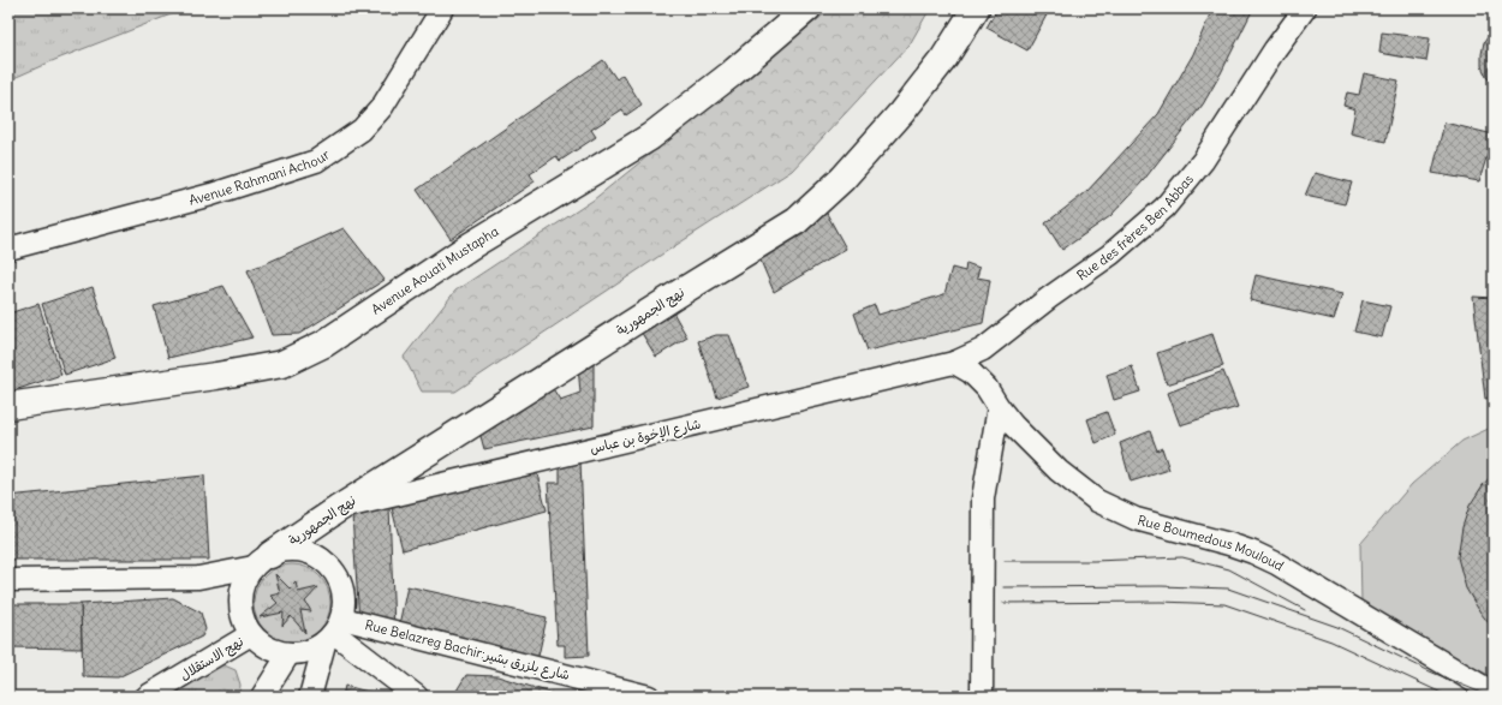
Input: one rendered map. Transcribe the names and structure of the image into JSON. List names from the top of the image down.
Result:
{
  "streets": {
    "main road": ["Avenue Aouati Mustapha", "نهج الجمهورية"],
    "street": [
      "Avenue Rahmani Achour",
      "Rue des frères Ben Abbas",
      "شارع الإخوة بن عباس",
      "Rue Boumedous Mouloud",
      "Rue Belazreg Bachir;شارع بلزرق بشير",
      "نهج الاستقلال"
    ]
  },
  "crossings": [
    ["Rue des frères Ben Abbas", "شارع الإخوة بن عباس"],
    ["Rue des frères Ben Abbas", "Rue Boumedous Mouloud"],
    ["نهج الجمهورية", "شارع الإخوة بن عباس"],
    ["نهج الجمهورية", "Rue Belazreg Bachir;شارع بلزرق بشير"],
    ["نهج الجمهورية", "نهج الاستقلال"],
    ["شارع الإخوة بن عباس", "Rue Boumedous Mouloud"],
    ["Rue Belazreg Bachir;شارع بلزرق بشير", "نهج الاستقلال"]
  ]
}
